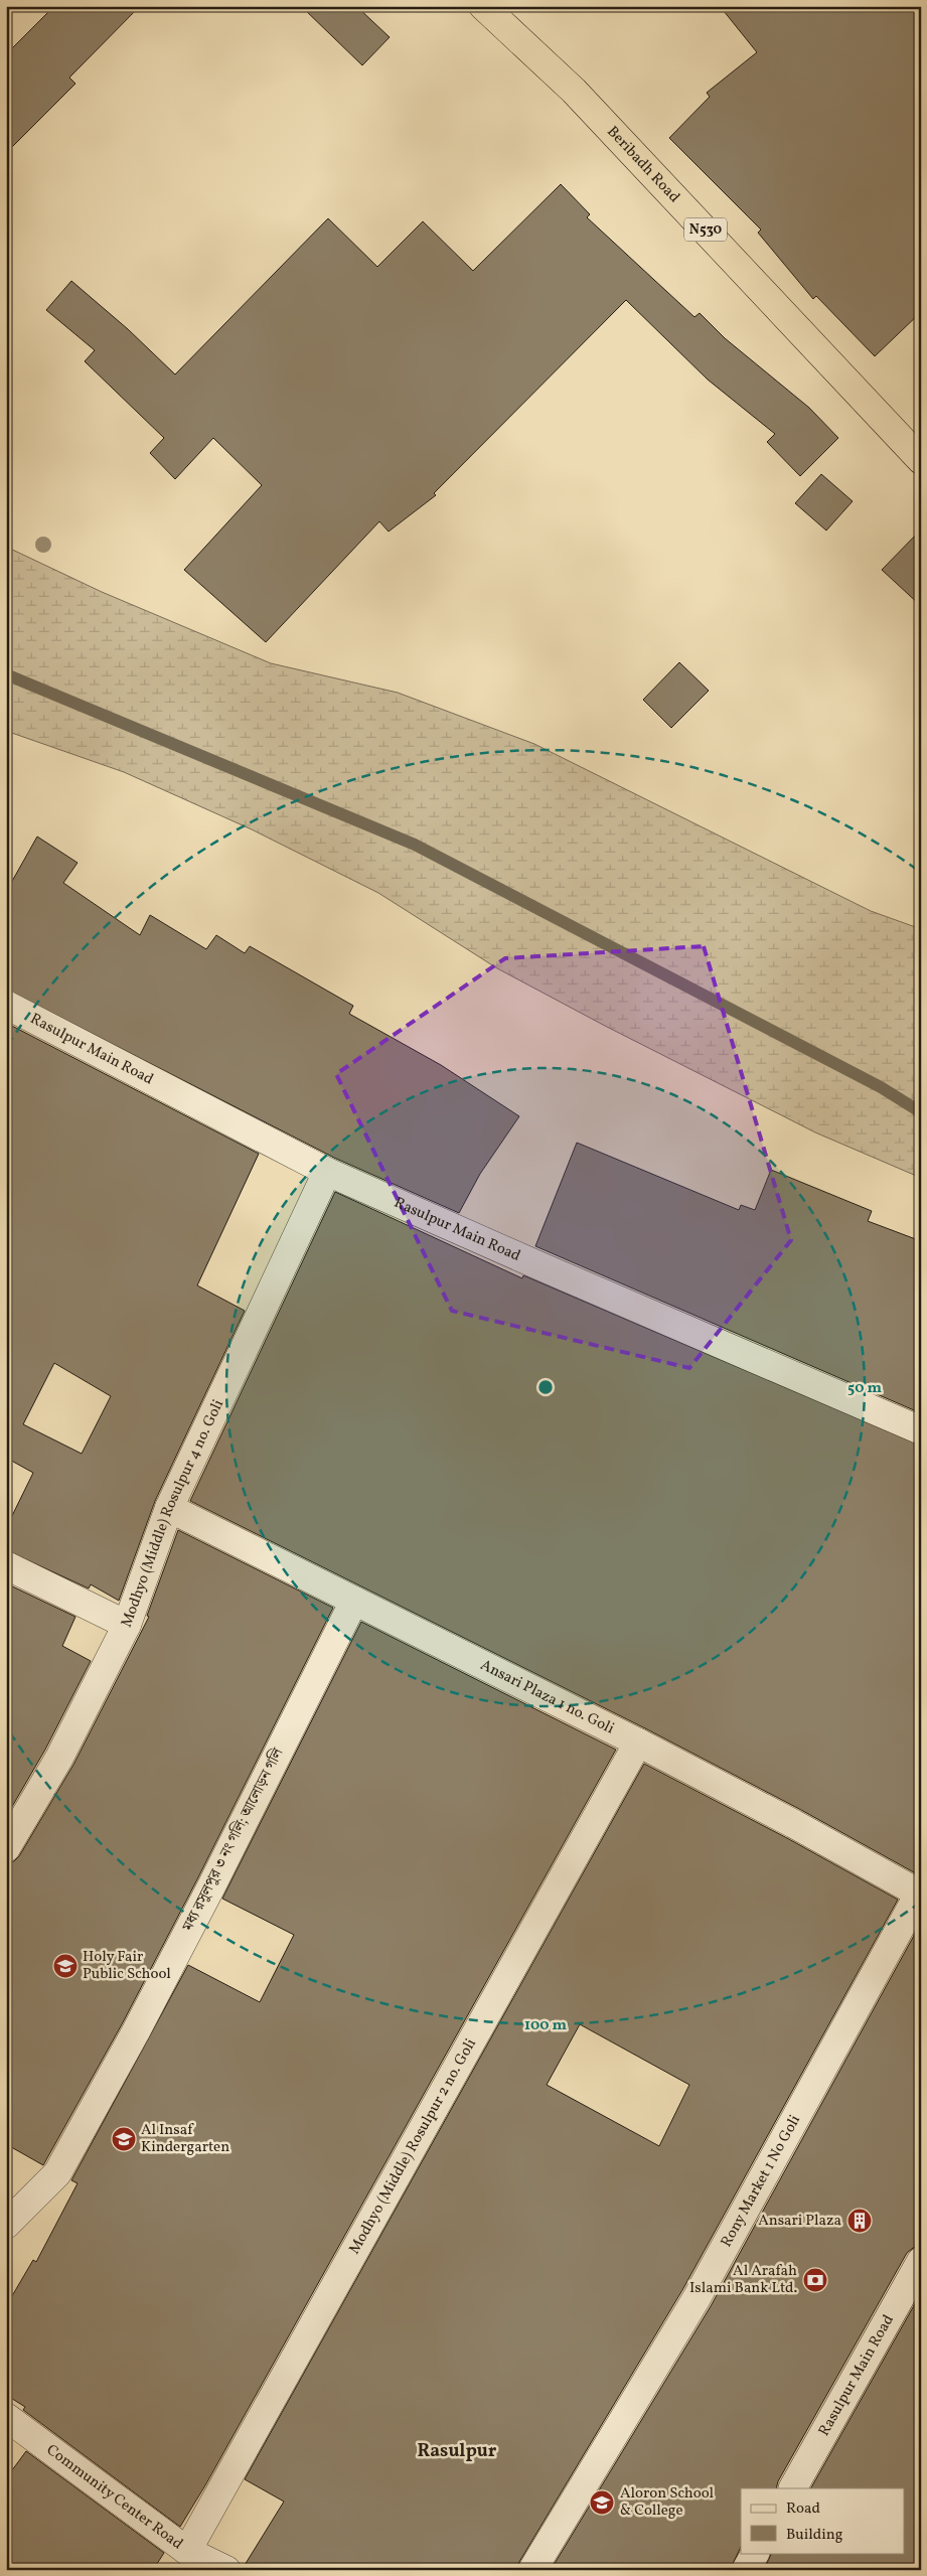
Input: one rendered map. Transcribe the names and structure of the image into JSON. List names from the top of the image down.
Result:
{
  "streets": {
    "highway": ["Beribadh Road", "N530"],
    "street": [
      "Rasulpur Main Road",
      "Modhyo (Middle) Rosulpur 4 no. Goli",
      "Ansari Plaza 1 no. Goli",
      "মধ্য রসুলপুর ৩ নং গলি; আলোড়ন গলি",
      "Modhyo (Middle) Rosulpur 2 no. Goli",
      "Rony Market 1 No Goli",
      "Community Center Road"
    ]
  },
  "crossings": [
    ["Rasulpur Main Road", "Modhyo (Middle) Rosulpur 4 no. Goli"],
    ["Modhyo (Middle) Rosulpur 4 no. Goli", "Ansari Plaza 1 no. Goli"],
    ["Ansari Plaza 1 no. Goli", "মধ্য রসুলপুর ৩ নং গলি; আলোড়ন গলি"],
    ["Ansari Plaza 1 no. Goli", "Modhyo (Middle) Rosulpur 2 no. Goli"],
    ["Ansari Plaza 1 no. Goli", "Rony Market 1 No Goli"],
    ["Modhyo (Middle) Rosulpur 2 no. Goli", "Community Center Road"]
  ],
  "districts": ["Rasulpur"],
  "places": {
    "school or university": ["Holy Fair Public School", "Al Insaf Kindergarten", "Aloron School & College"],
    "building": ["Ansari Plaza"],
    "bank": ["Al Arafah Islami Bank Ltd."]
  },
  "legend": ["Road", "Building"],
  "rings": ["50 m", "100 m"]
}
